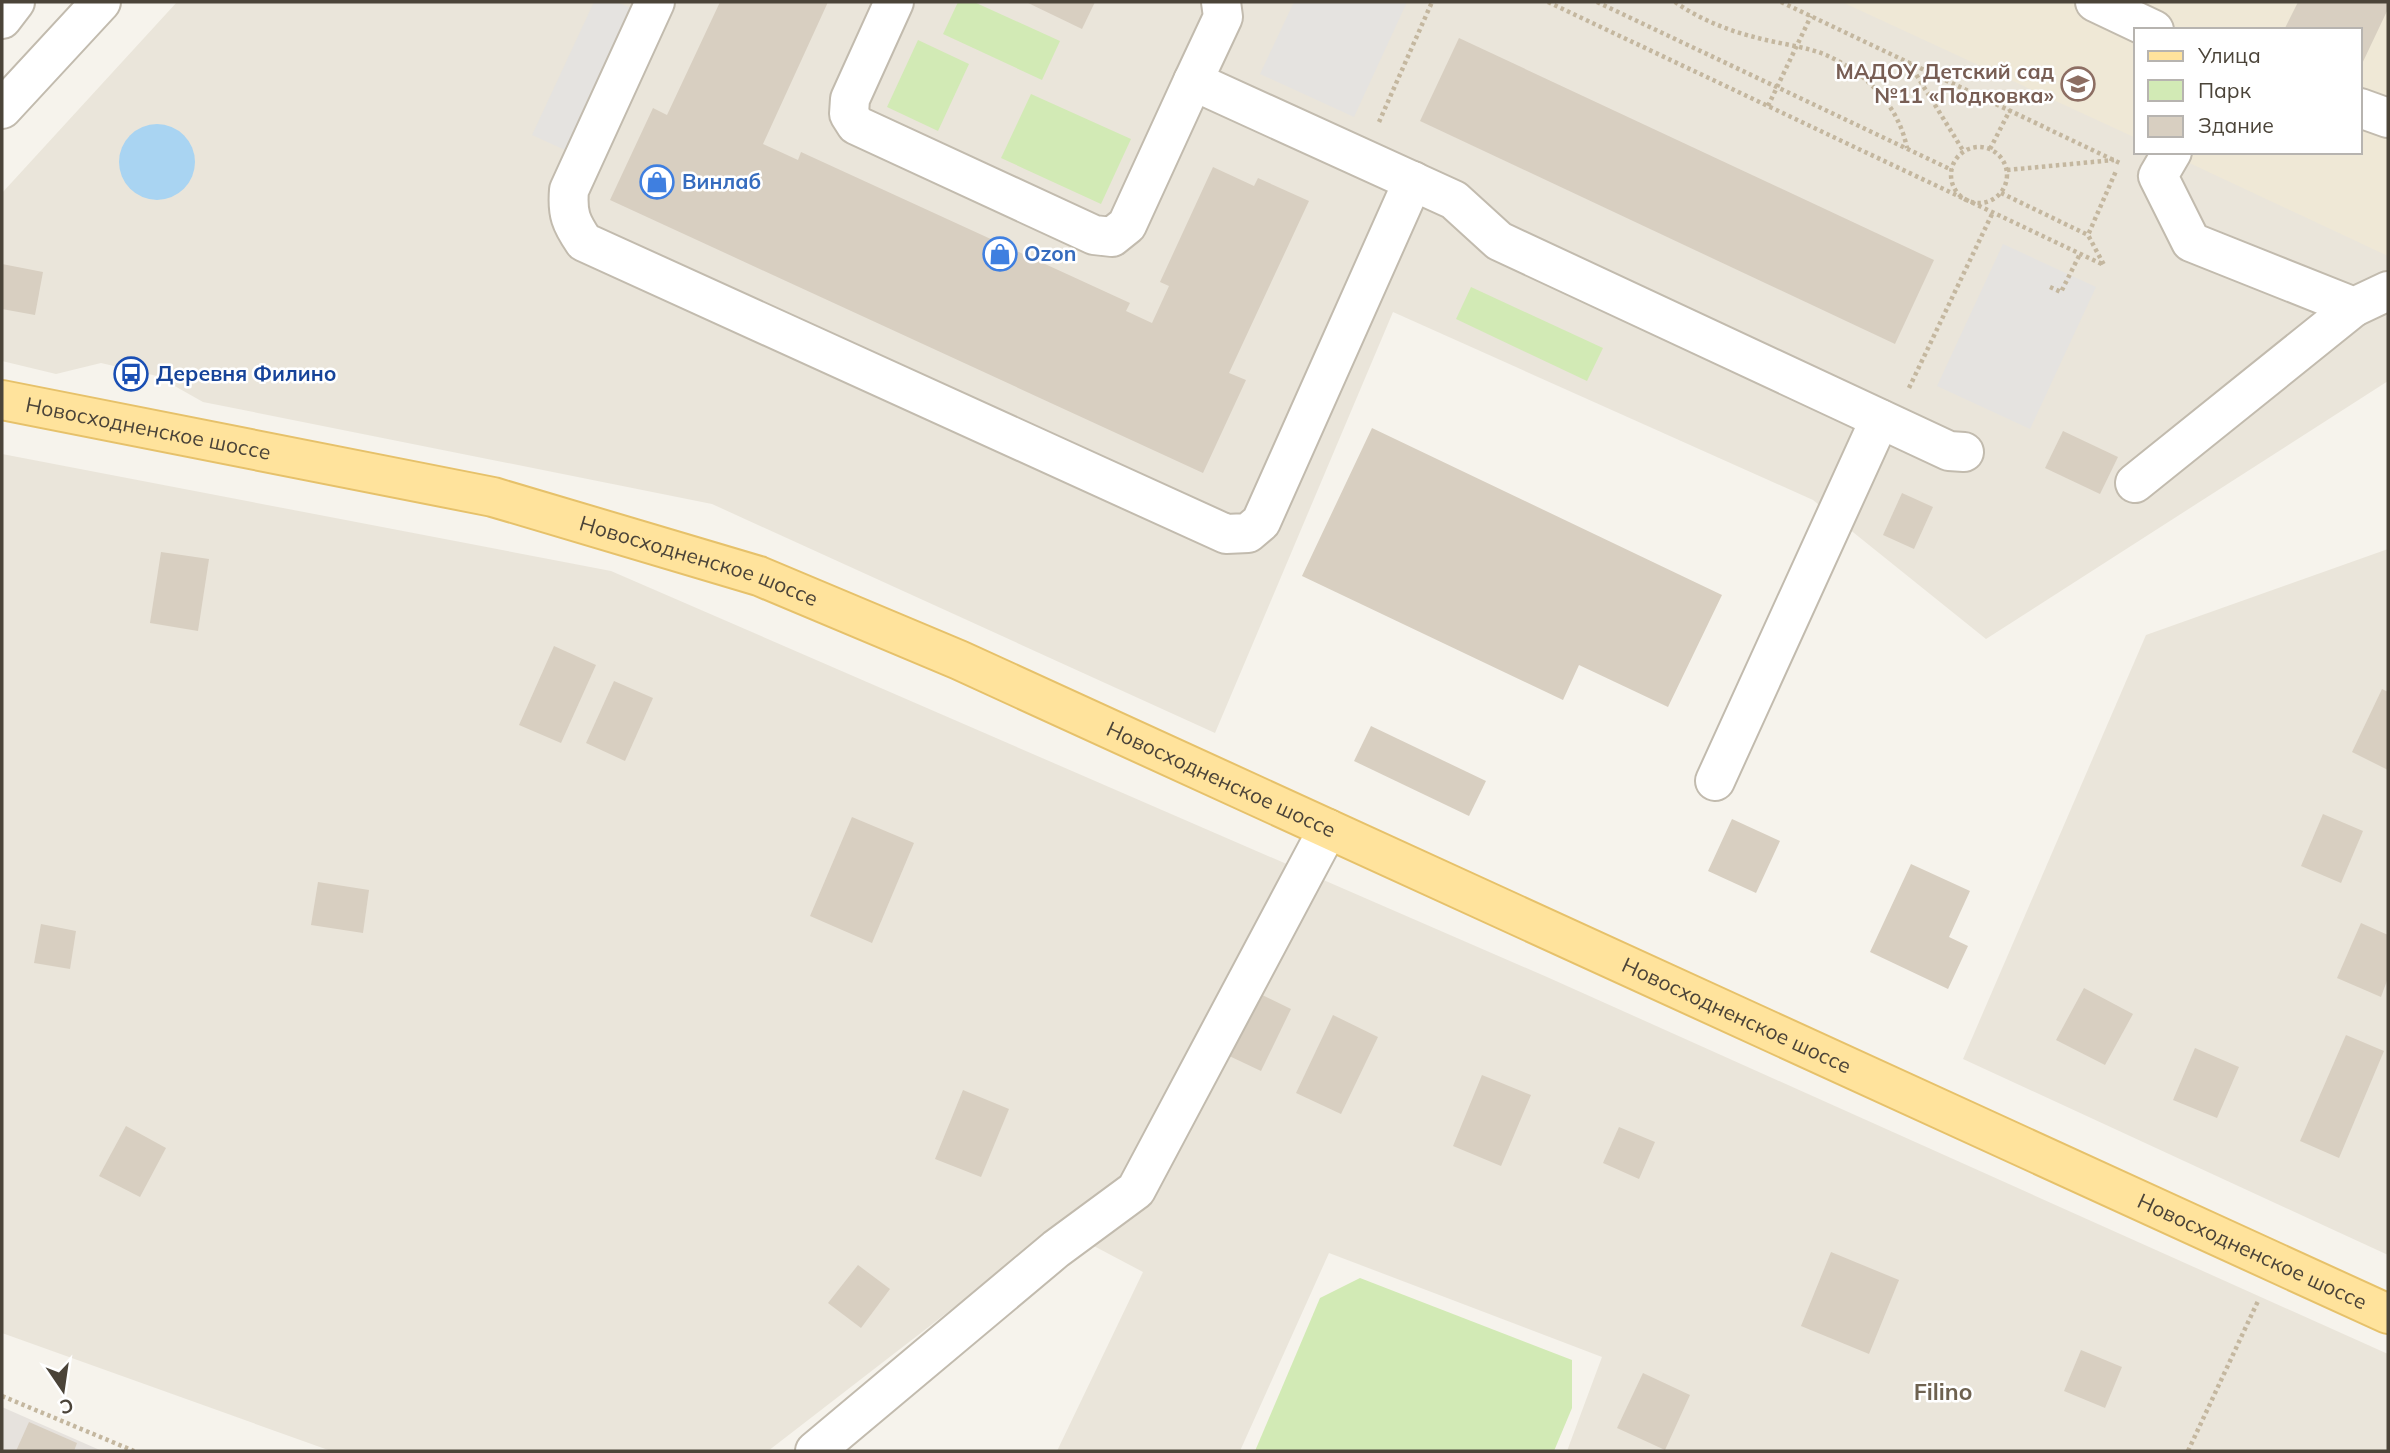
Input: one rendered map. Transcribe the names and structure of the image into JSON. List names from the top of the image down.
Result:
{
  "streets": {
    "main road": ["Новосходненское шоссе"]
  },
  "districts": ["Filino"],
  "places": {
    "school or university": ["МАДОУ Детский сад №11 «Подковка»"],
    "shop": ["Винлаб", "Ozon"],
    "bus stop": ["Деревня Филино"]
  },
  "legend": ["Улица", "Парк", "Здание"],
  "north": "bottom"
}
